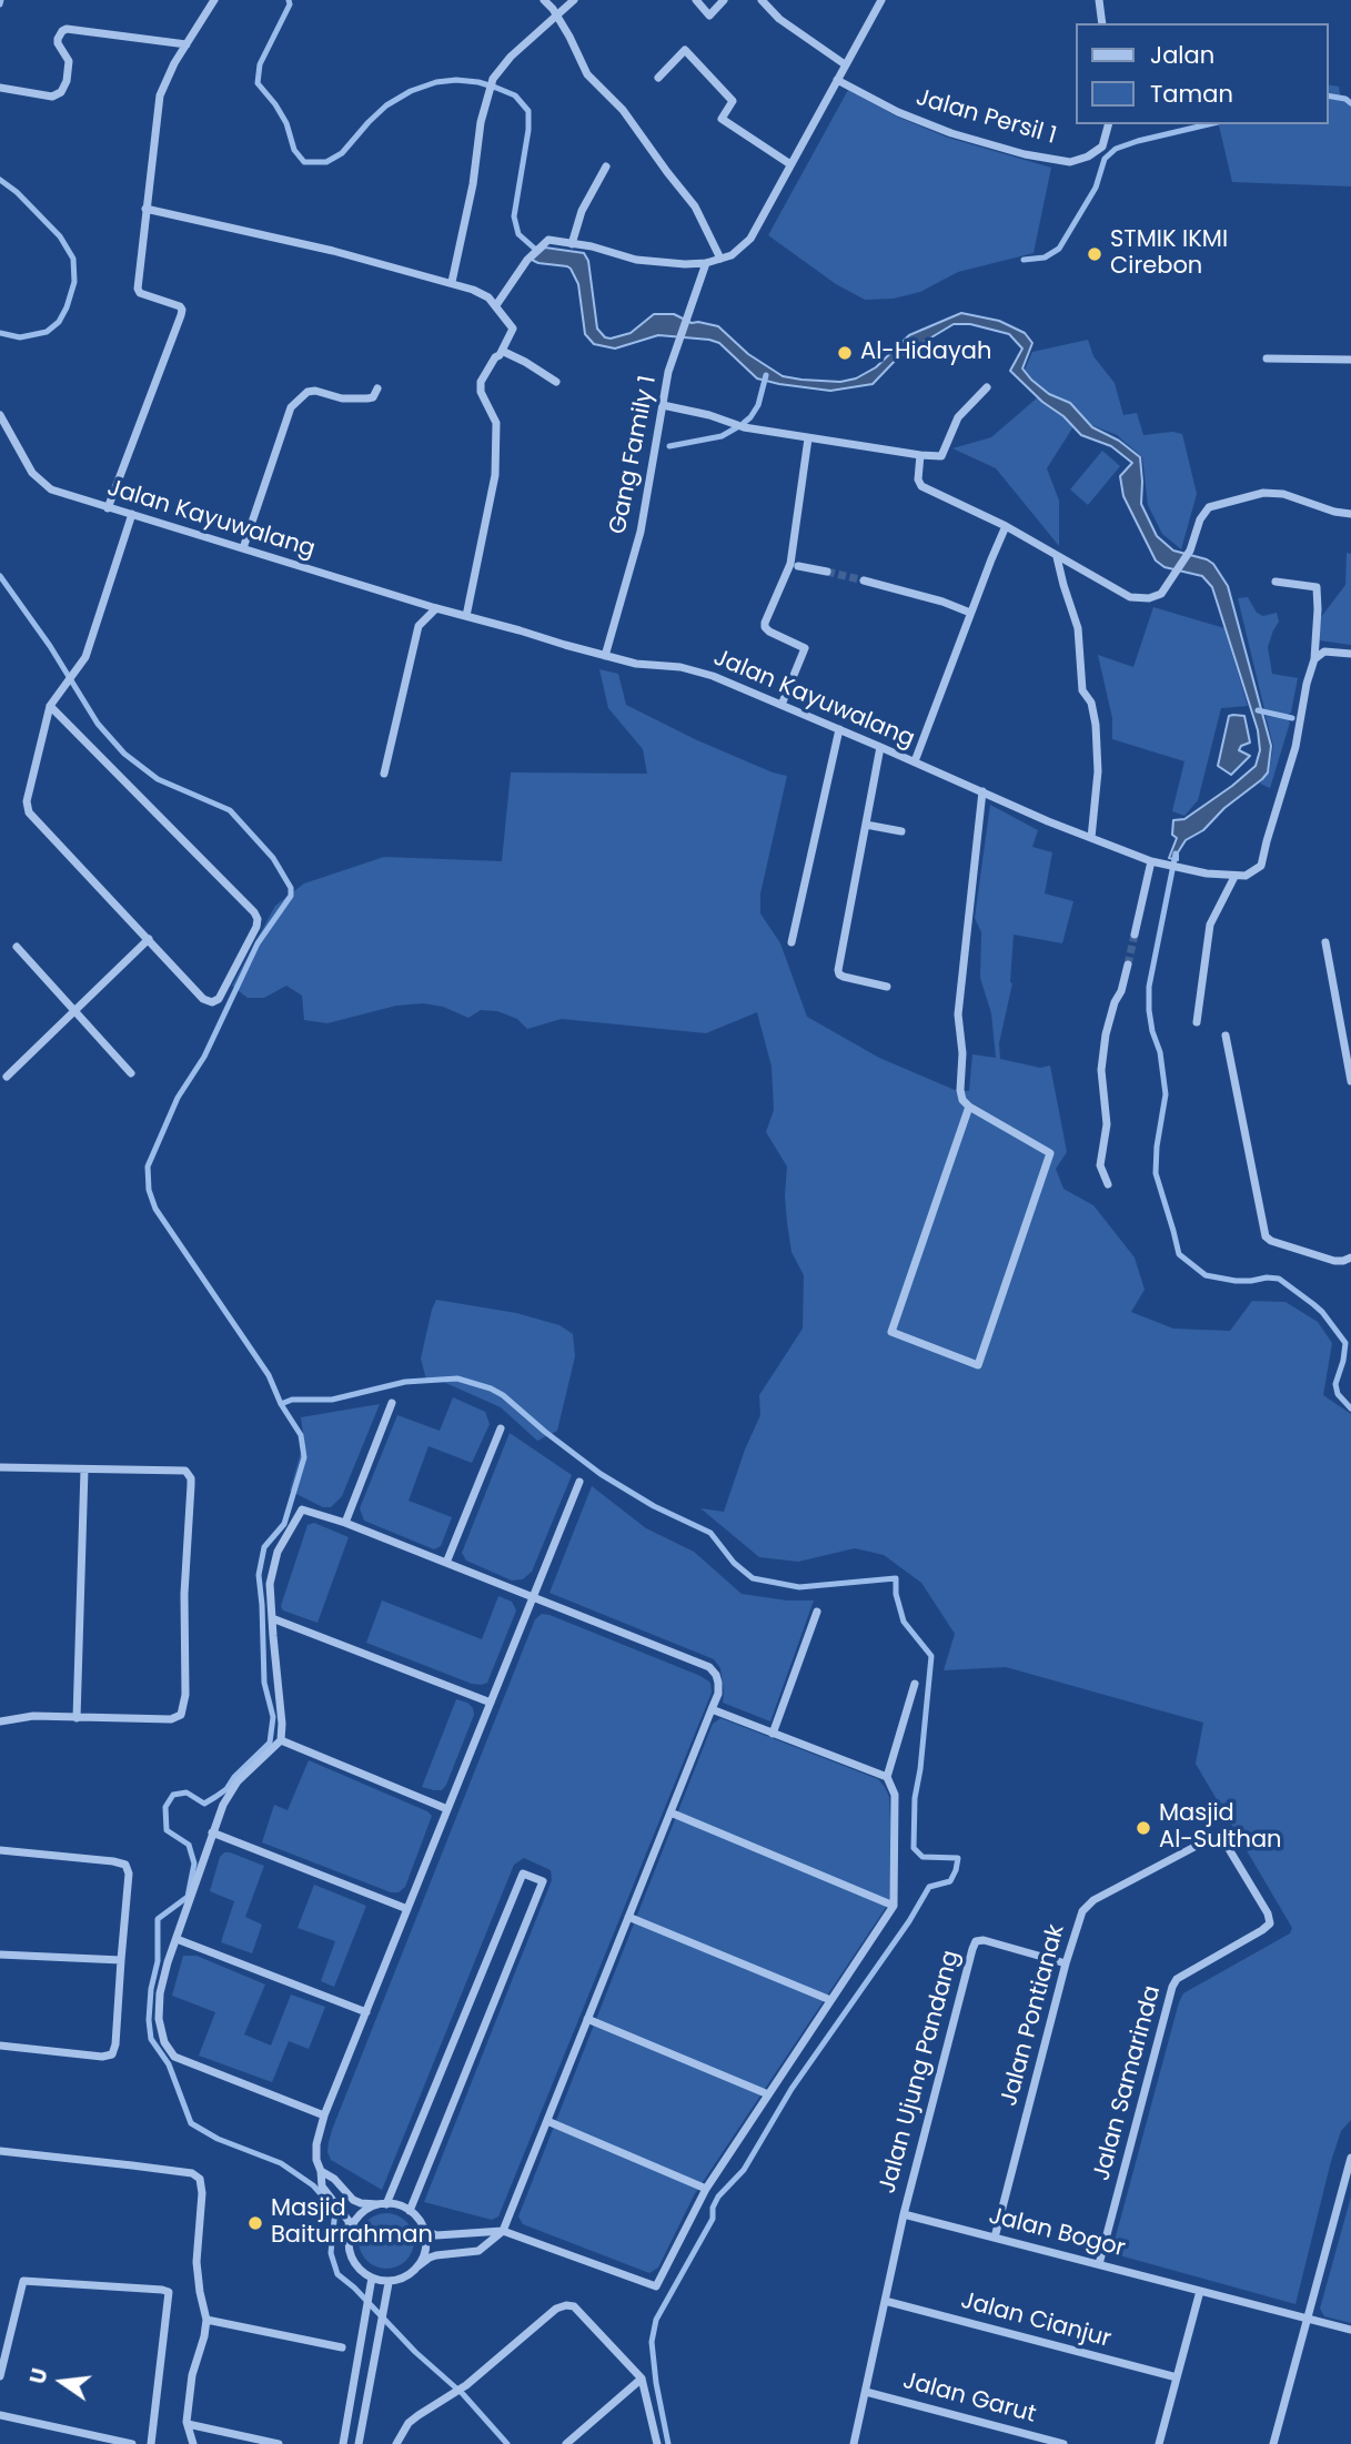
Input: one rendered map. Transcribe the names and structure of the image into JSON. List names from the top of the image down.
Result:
{
  "streets": {
    "street": [
      "Jalan Persil 1",
      "Gang Family 1",
      "Jalan Kayuwalang",
      "Jalan Pontianak",
      "Jalan Ujung Pandang",
      "Jalan Samarinda",
      "Jalan Bogor",
      "Jalan Cianjur",
      "Jalan Garut"
    ]
  },
  "crossings": [
    ["Gang Family 1", "Jalan Kayuwalang"],
    ["Jalan Pontianak", "Jalan Ujung Pandang"],
    ["Jalan Pontianak", "Jalan Samarinda"],
    ["Jalan Pontianak", "Jalan Bogor"],
    ["Jalan Ujung Pandang", "Jalan Bogor"],
    ["Jalan Samarinda", "Jalan Bogor"]
  ],
  "places": [
    "STMIK IKMI Cirebon",
    "Al-Hidayah",
    "Masjid Al-Sulthan",
    "Masjid Baiturrahman"
  ],
  "legend": ["Jalan", "Taman"],
  "north": "left"
}
